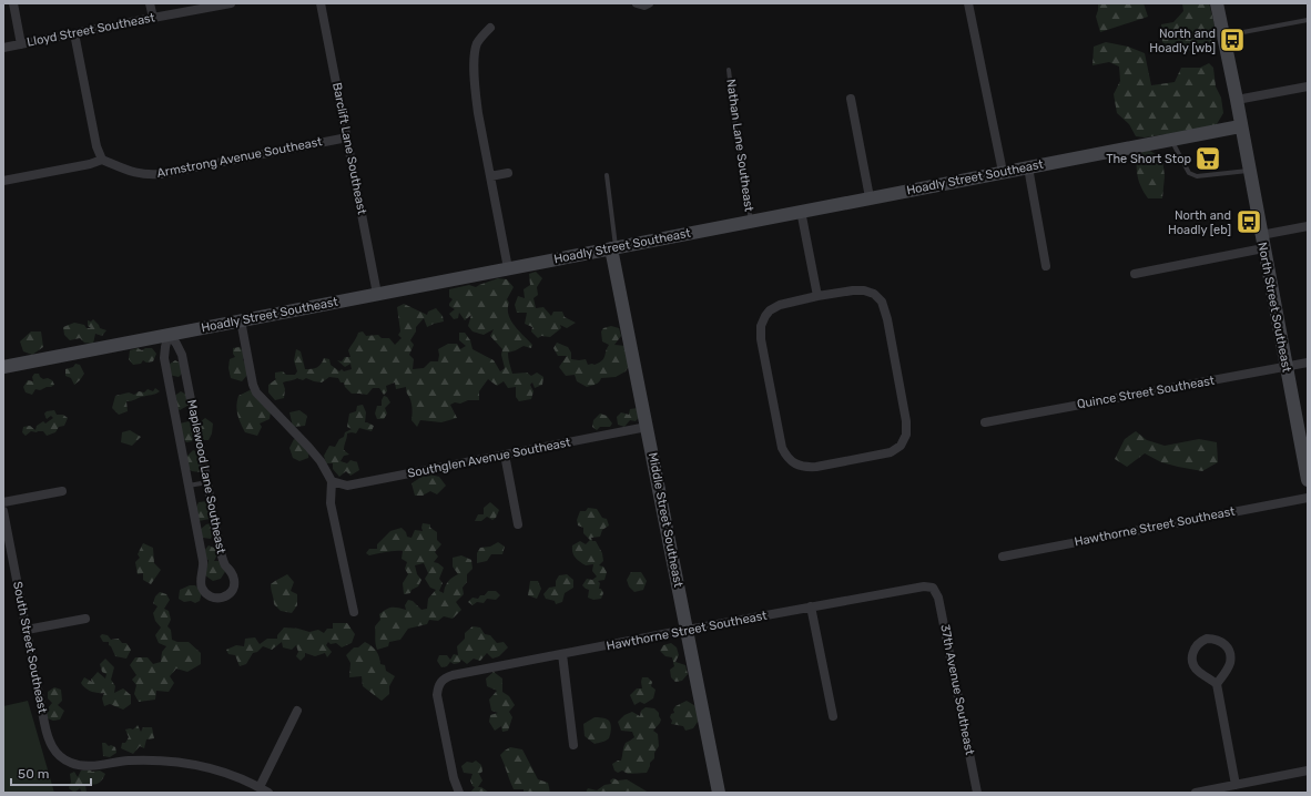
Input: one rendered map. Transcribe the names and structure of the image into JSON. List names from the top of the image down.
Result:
{
  "streets": {
    "street": [
      "Lloyd Street Southeast",
      "Barclift Lane Southeast",
      "Armstrong Avenue Southeast",
      "Hoadly Street Southeast",
      "North Street Southeast",
      "Quince Street Southeast",
      "Southglen Avenue Southeast",
      "Maplewood Lane Southeast",
      "Middle Street Southeast",
      "Hawthorne Street Southeast",
      "South Street Southeast",
      "37th Avenue Southeast"
    ],
    "lane": ["Nathan Lane Southeast"]
  },
  "crossings": [
    ["Nathan Lane Southeast", "Hoadly Street Southeast"],
    ["Barclift Lane Southeast", "Armstrong Avenue Southeast"],
    ["Barclift Lane Southeast", "Hoadly Street Southeast"],
    ["Hoadly Street Southeast", "North Street Southeast"],
    ["Hoadly Street Southeast", "Maplewood Lane Southeast"],
    ["Hoadly Street Southeast", "Middle Street Southeast"],
    ["North Street Southeast", "Quince Street Southeast"],
    ["Southglen Avenue Southeast", "Middle Street Southeast"],
    ["Middle Street Southeast", "Hawthorne Street Southeast"],
    ["Hawthorne Street Southeast", "37th Avenue Southeast"]
  ],
  "places": {
    "bus stop": ["North and Hoadly [wb]", "North and Hoadly [eb]"],
    "supermarket": ["The Short Stop"]
  },
  "scale_bar": "50 m"
}
